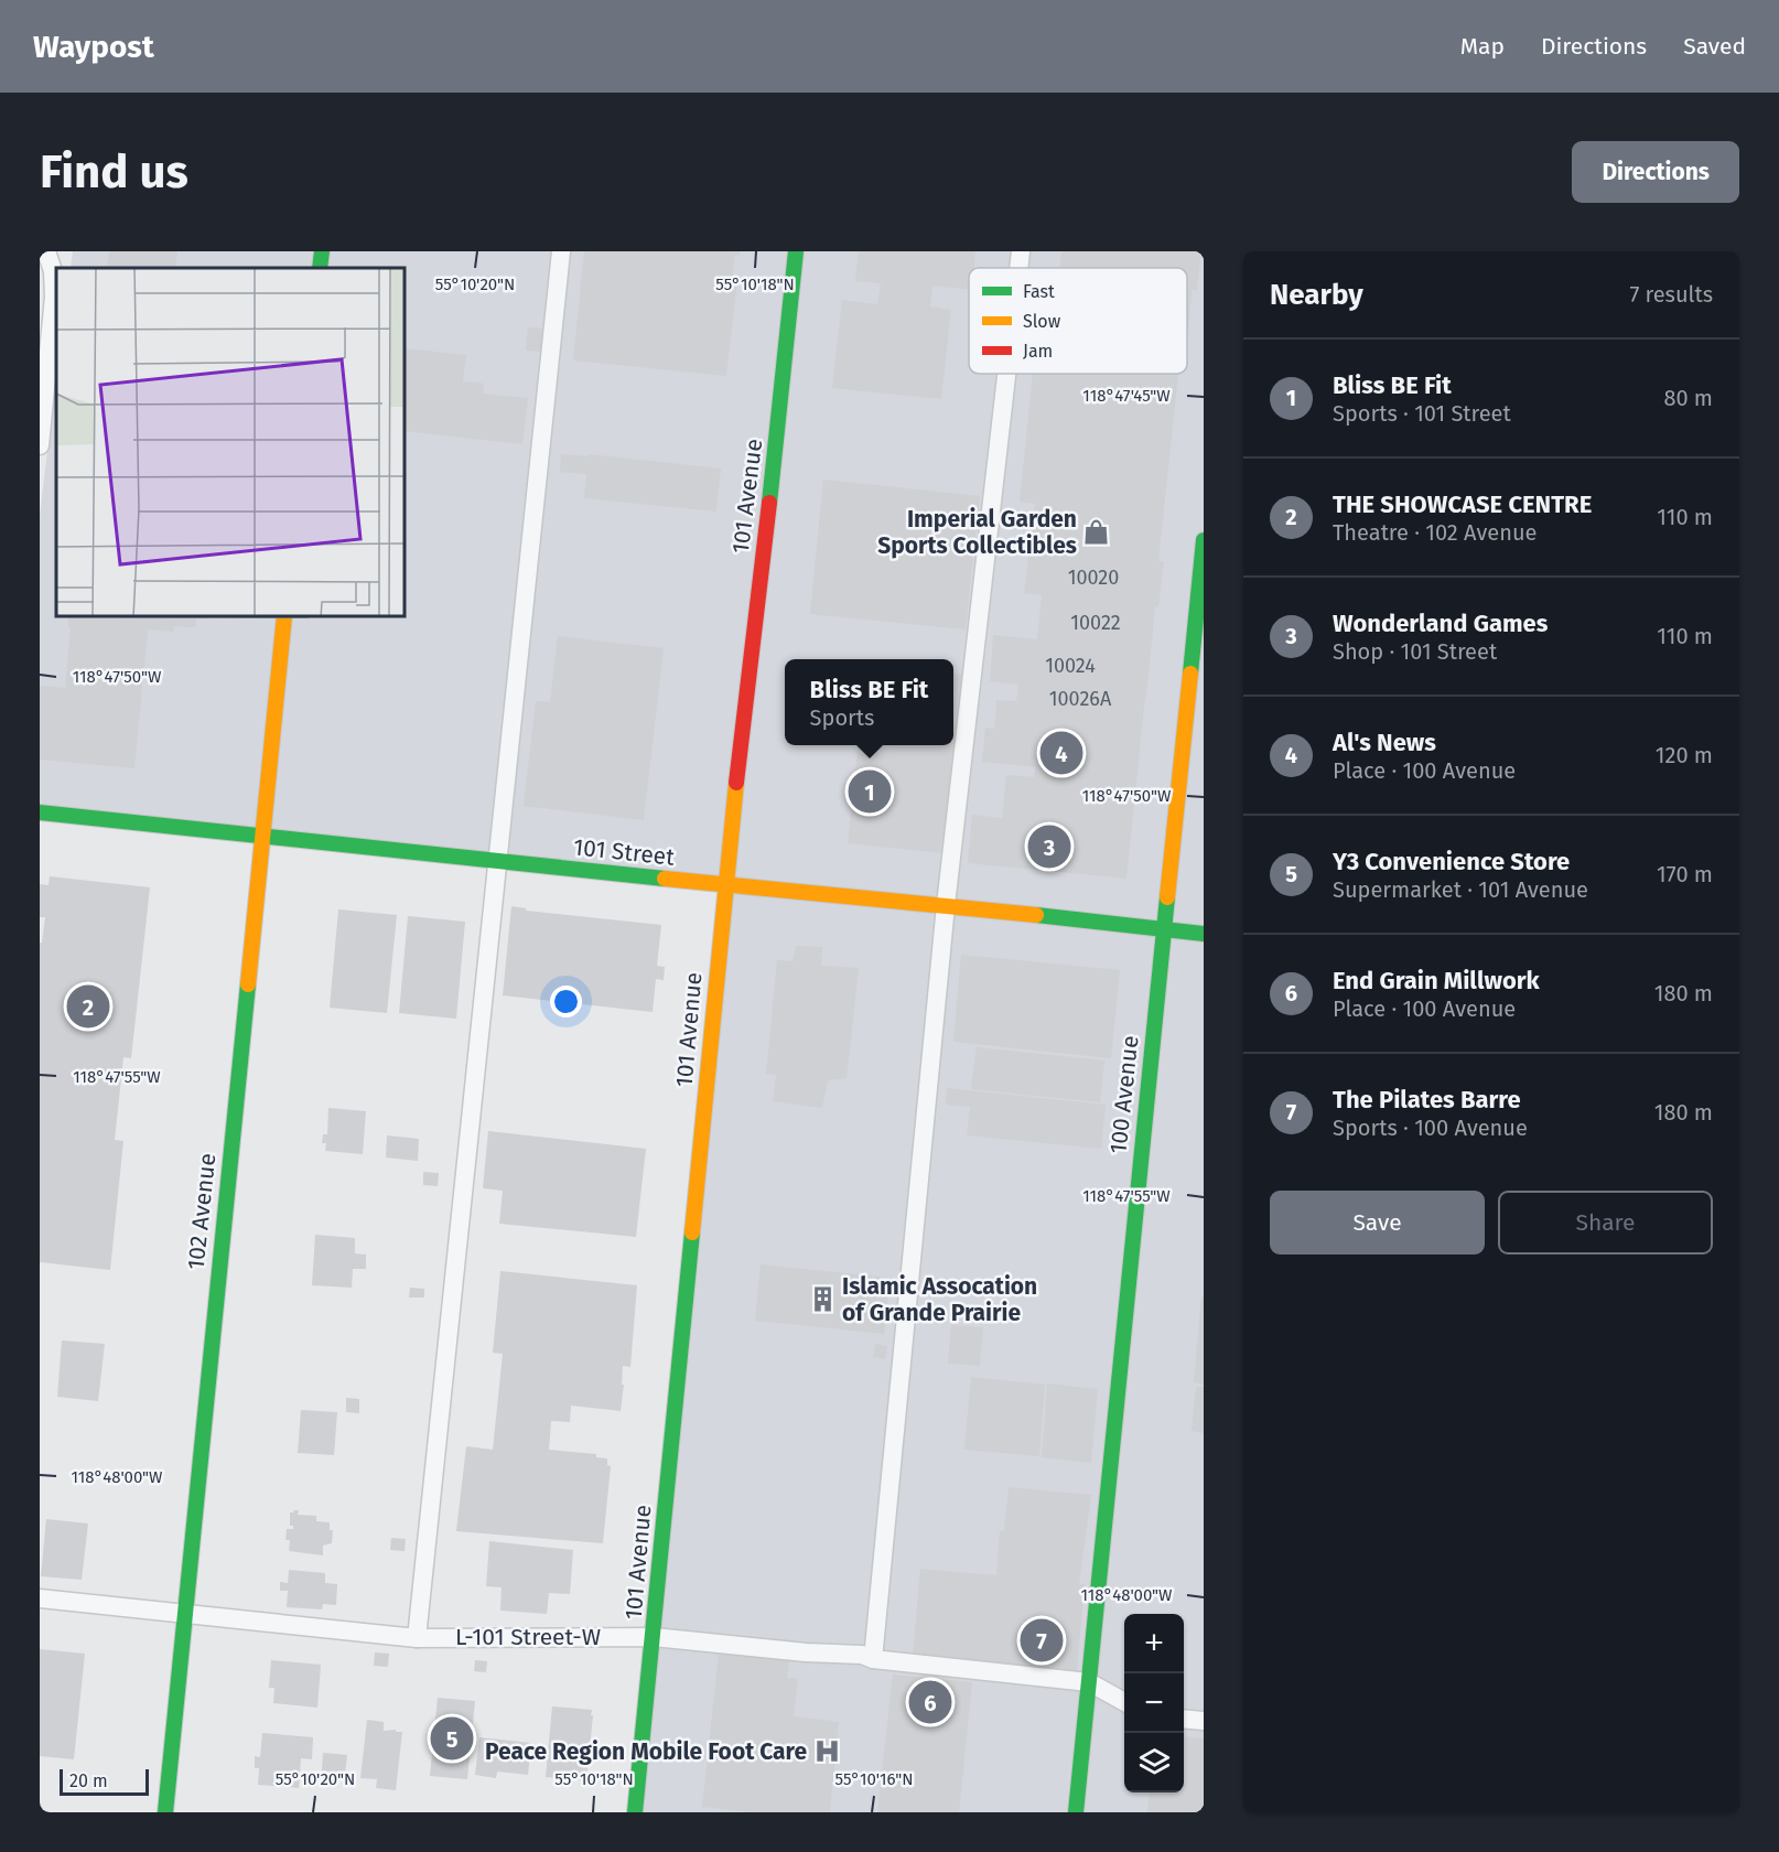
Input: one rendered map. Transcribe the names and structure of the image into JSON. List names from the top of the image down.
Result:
{
  "streets": {
    "street": [
      "101 Avenue",
      "101 Street",
      "100 Avenue",
      "102 Avenue"
    ],
    "lane": ["L-101 Street-W"]
  },
  "crossings": [
    ["101 Avenue", "101 Street"],
    ["101 Avenue", "L-101 Street-W"],
    ["101 Street", "100 Avenue"],
    ["101 Street", "102 Avenue"],
    ["100 Avenue", "L-101 Street-W"],
    ["102 Avenue", "L-101 Street-W"]
  ],
  "places": {
    "shop": ["Imperial Garden Sports Collectibles"],
    "building": ["Islamic Assocation of Grande Prairie"],
    "hospital": ["Peace Region Mobile Foot Care"]
  },
  "house_numbers": [
    "10020",
    "10022",
    "10024",
    "10026A"
  ],
  "legend": ["Fast", "Slow", "Jam"],
  "scale_bar": "20 m",
  "page": {
    "header": "Waypost",
    "nav": ["Map", "Directions", "Saved"],
    "buttons": [
      "Directions",
      ["Save", "Share"]
    ],
    "title": "Find us",
    "heading": ["Nearby", "7 results"],
    "list": [
      {
        "mark": "1",
        "name": "Bliss BE Fit",
        "note": "Sports · 101 Street",
        "value": "80 m"
      },
      {
        "mark": "2",
        "name": "THE SHOWCASE CENTRE",
        "note": "Theatre · 102 Avenue",
        "value": "110 m"
      },
      {
        "mark": "3",
        "name": "Wonderland Games",
        "note": "Shop · 101 Street",
        "value": "110 m"
      },
      {
        "mark": "4",
        "name": "Al's News",
        "note": "Place · 100 Avenue",
        "value": "120 m"
      },
      {
        "mark": "5",
        "name": "Y3 Convenience Store",
        "note": "Supermarket · 101 Avenue",
        "value": "170 m"
      },
      {
        "mark": "6",
        "name": "End Grain Millwork",
        "note": "Place · 100 Avenue",
        "value": "180 m"
      },
      {
        "mark": "7",
        "name": "The Pilates Barre",
        "note": "Sports · 100 Avenue",
        "value": "180 m"
      }
    ],
    "popup": ["Bliss BE Fit", "Sports"],
    "pins": [
      "4",
      "1",
      "3",
      "2",
      "7",
      "6",
      "5"
    ],
    "map_buttons": ["+", "−"],
    "scale": "20 m"
  },
  "coordinates": [
    "55°10'20\"N",
    "55°10'18\"N",
    "118°47'45\"W",
    "118°47'50\"W",
    "118°47'55\"W",
    "118°48'00\"W",
    "55°10'16\"N"
  ]
}
